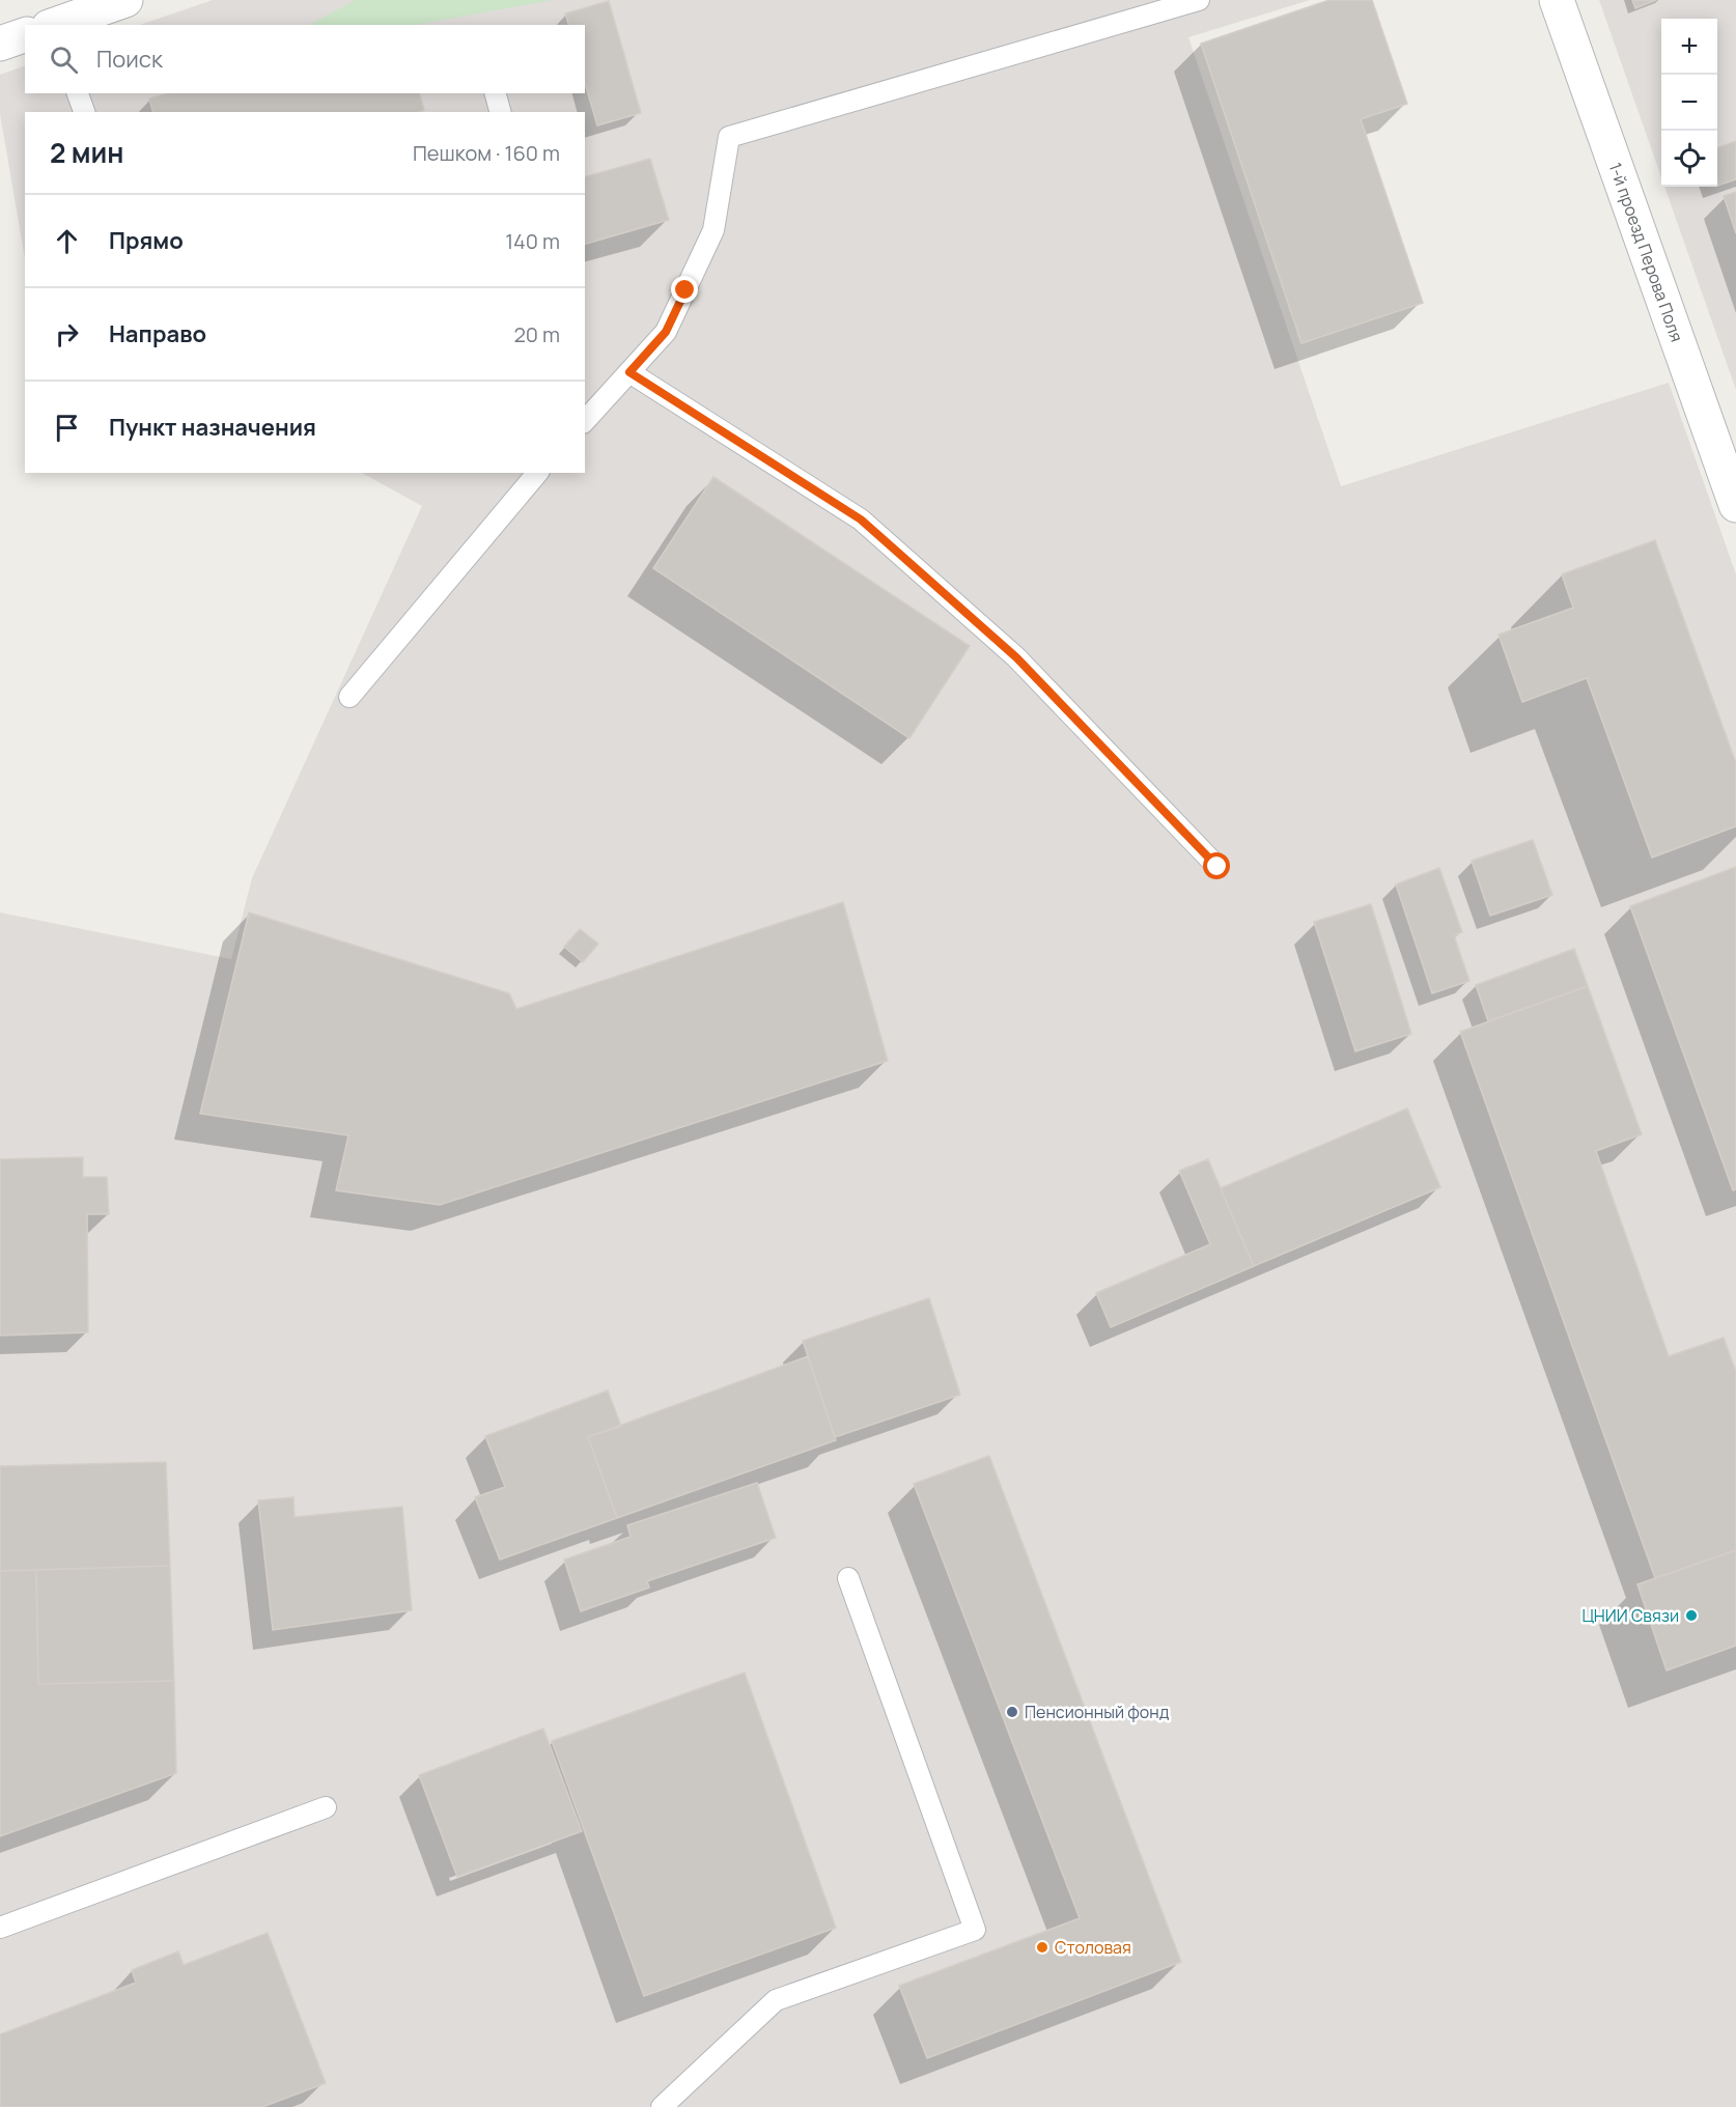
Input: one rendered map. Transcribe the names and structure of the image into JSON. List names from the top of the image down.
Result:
{
  "streets": {
    "street": ["1-й проезд Перова Поля"]
  },
  "places": ["ЦНИИ Связи", "Пенсионный фонд", "Столовая"],
  "page": {
    "map_buttons": ["+", "−"],
    "search": "Поиск",
    "heading": ["2 мин", "Пешком · 160 m"],
    "list": [
      ["Прямо", "140 m"],
      ["Направо", "20 m"],
      "Пункт назначения"
    ]
  }
}
